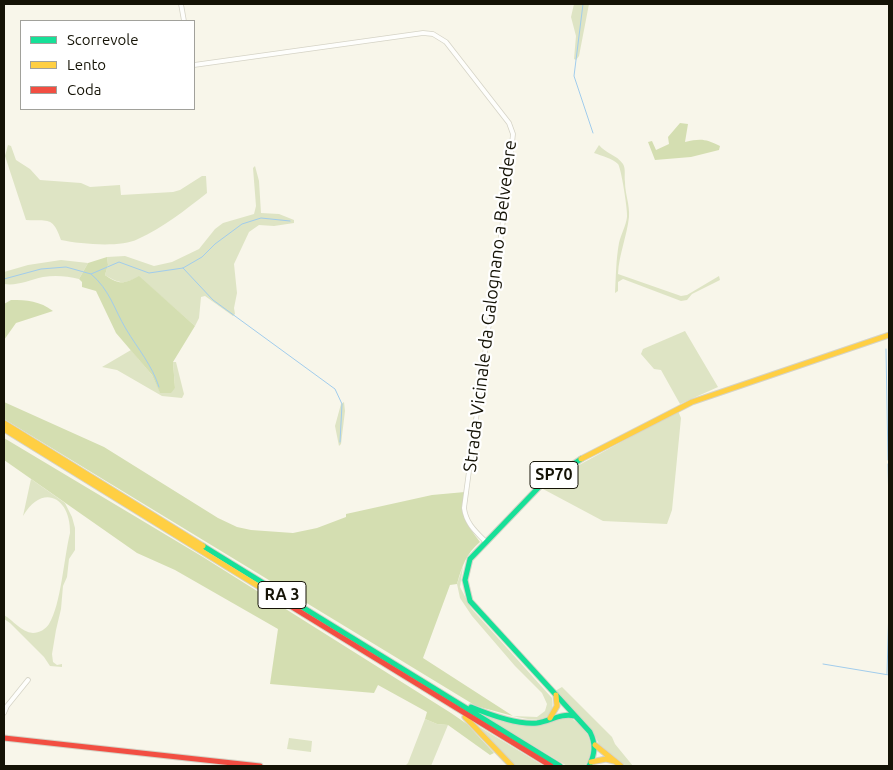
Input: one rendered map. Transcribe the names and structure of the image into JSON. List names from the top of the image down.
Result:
{
  "streets": {
    "main road": ["SP70", "RA 3"],
    "street": ["Strada Vicinale da Galognano a Belvedere"]
  },
  "crossings": [
    ["Strada Vicinale da Galognano a Belvedere", "SP70"]
  ],
  "legend": ["Scorrevole", "Lento", "Coda"]
}
